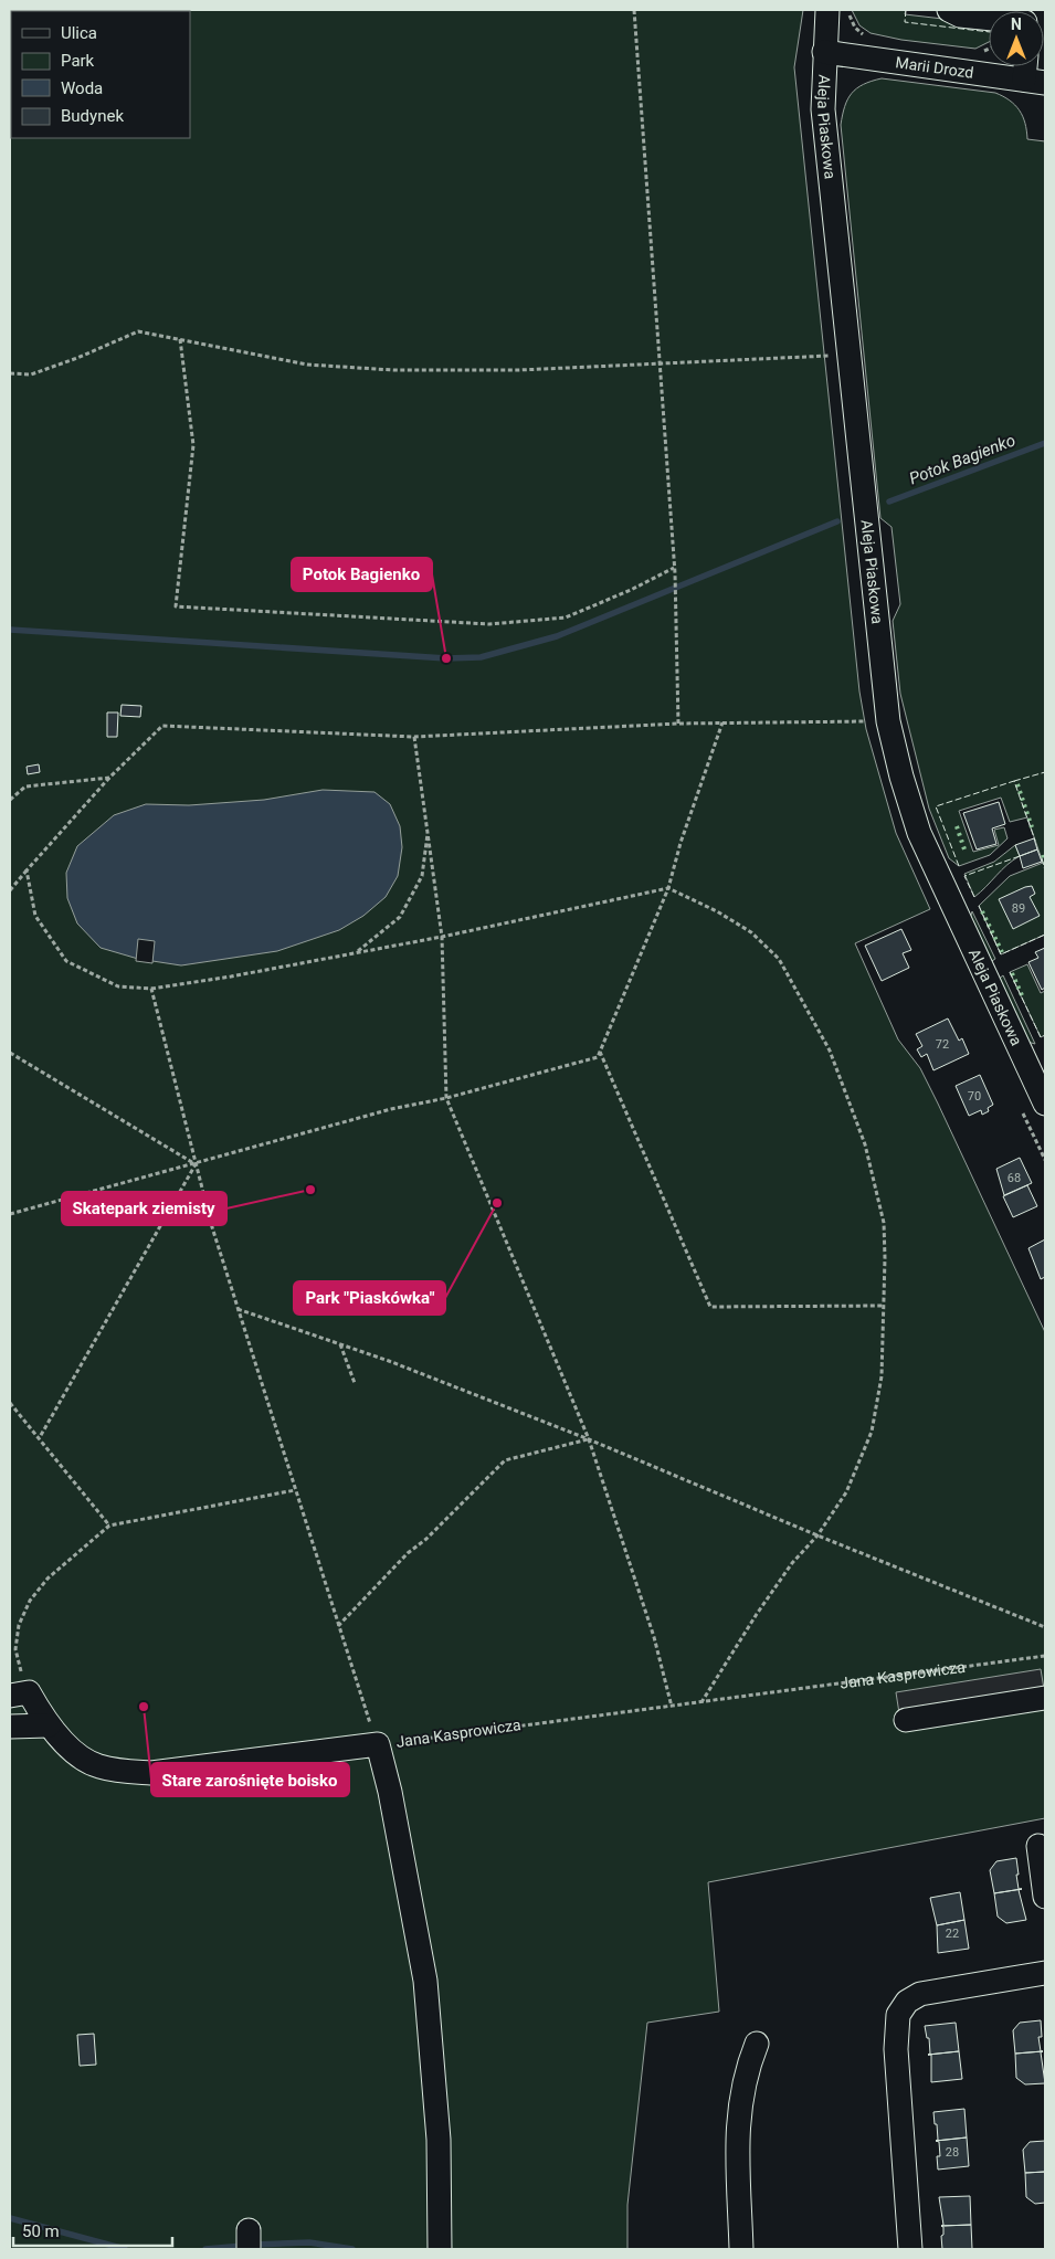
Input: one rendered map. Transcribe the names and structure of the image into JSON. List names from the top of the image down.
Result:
{
  "streets": {
    "street": ["Marii Drozd", "Aleja Piaskowa", "Jana Kasprowicza"]
  },
  "crossings": [
    ["Marii Drozd", "Aleja Piaskowa"]
  ],
  "water": ["Potok Bagienko"],
  "places": [
    "Potok Bagienko",
    "Skatepark ziemisty",
    "Park \"Piaskówka\"",
    "Stare zarośnięte boisko"
  ],
  "house_numbers": [
    "89",
    "72",
    "70",
    "68",
    "22",
    "28"
  ],
  "legend": [
    "Ulica",
    "Park",
    "Woda",
    "Budynek"
  ],
  "scale_bar": "50 m",
  "north": "top"
}
